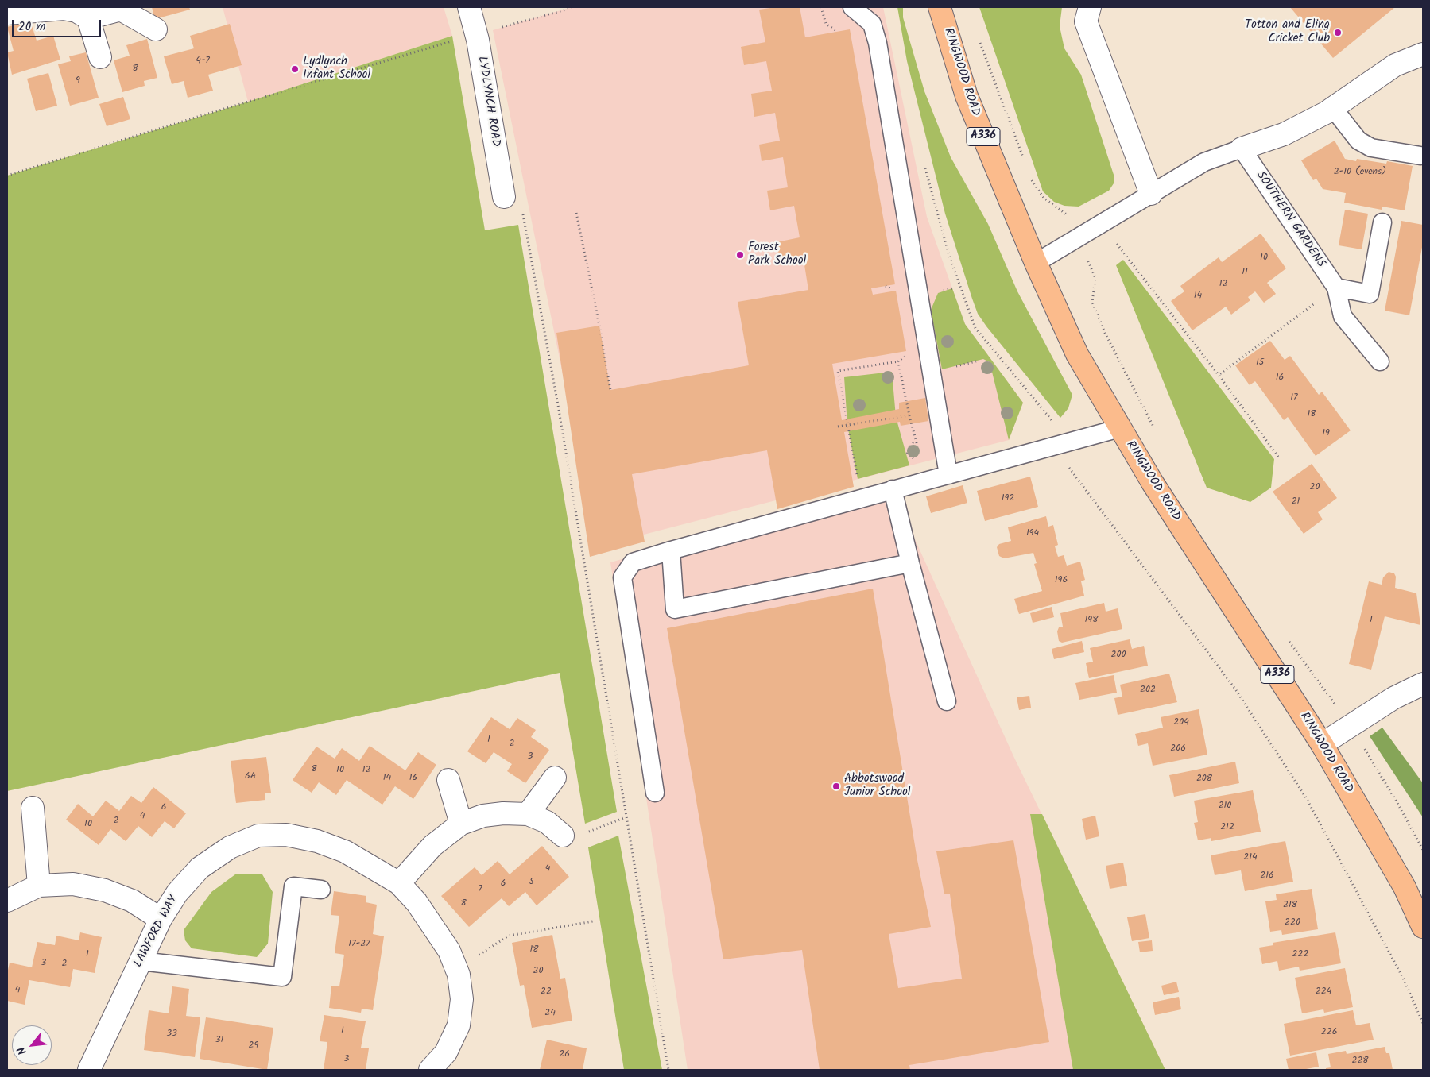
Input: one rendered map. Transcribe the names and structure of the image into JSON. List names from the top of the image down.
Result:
{
  "streets": {
    "main road": ["RINGWOOD ROAD", "A336"],
    "street": ["LYDLYNCH ROAD", "LAWFORD WAY"],
    "lane": ["SOUTHERN GARDENS"]
  },
  "places": [
    "Totton and Eling Cricket Club",
    "Lydlynch Infant School",
    "Forest Park School",
    "Abbotswood Junior School"
  ],
  "house_numbers": [
    "4-7",
    "8",
    "9",
    "2-10 (evens)",
    "10",
    "11",
    "12",
    "14",
    "15",
    "16",
    "17",
    "18",
    "19",
    "20",
    "192",
    "21",
    "194",
    "196",
    "198",
    "1",
    "200",
    "202",
    "204",
    "1",
    "2",
    "206",
    "3",
    "8",
    "10",
    "12",
    "6A",
    "14",
    "16",
    "208",
    "210",
    "6",
    "4",
    "2",
    "10",
    "212",
    "214",
    "4",
    "216",
    "5",
    "6",
    "7",
    "8",
    "218",
    "220",
    "17-27",
    "18",
    "1",
    "222",
    "3",
    "2",
    "20",
    "4",
    "22",
    "224",
    "24",
    "1",
    "226",
    "33",
    "31",
    "29",
    "26",
    "3",
    "228"
  ],
  "scale_bar": "20 m",
  "north": "bottom left"
}
